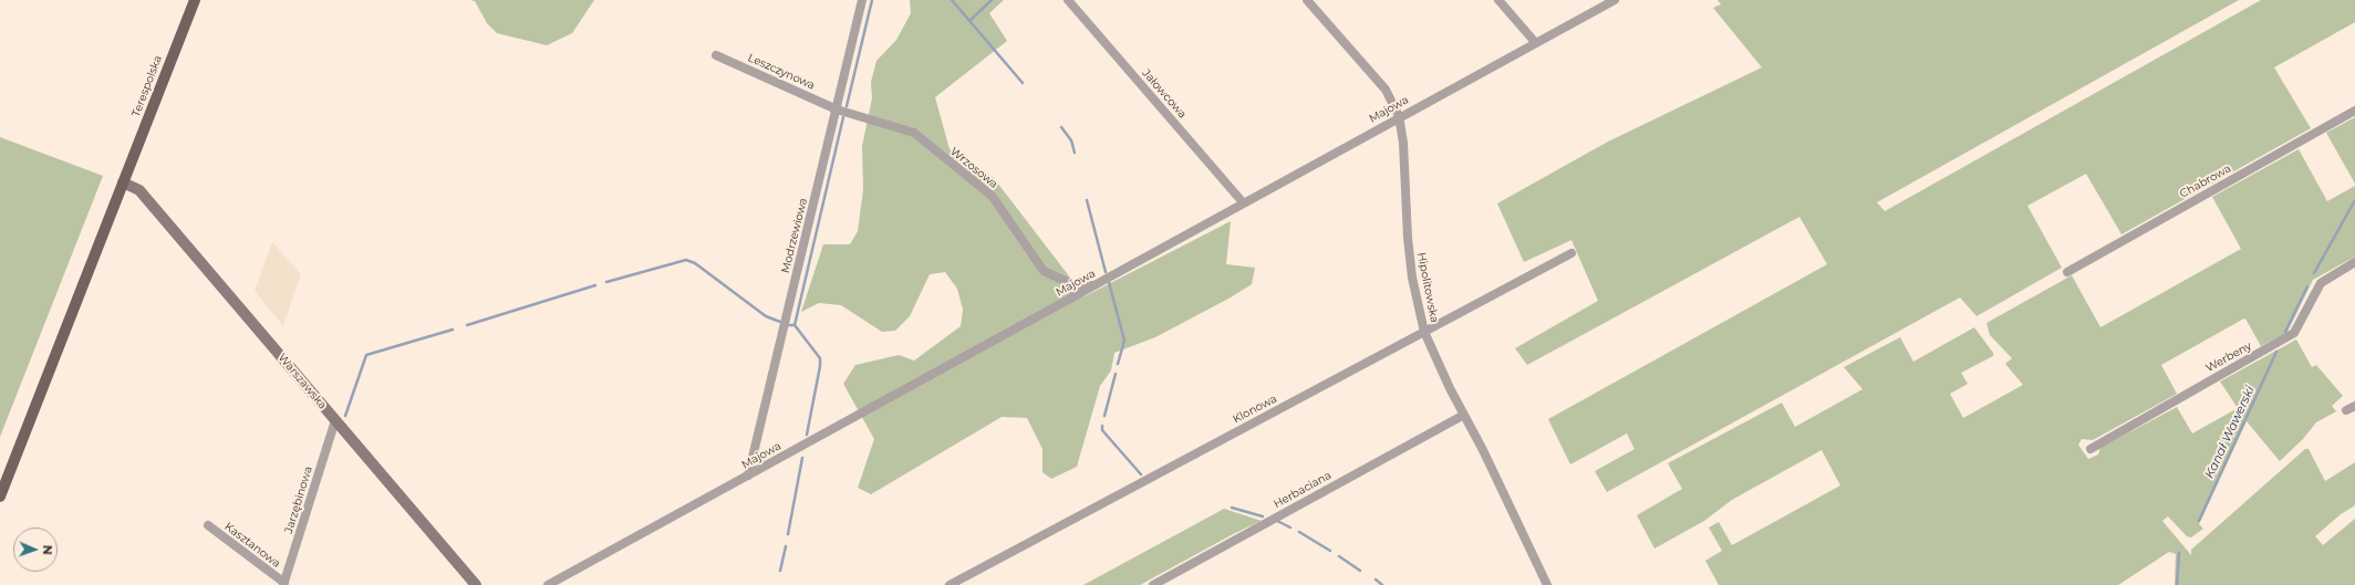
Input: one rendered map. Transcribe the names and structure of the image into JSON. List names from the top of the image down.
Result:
{
  "streets": {
    "main road": ["Terespolska"],
    "street": [
      "Leszczynowa",
      "Jałowcowa",
      "Majowa",
      "Wrzosowa",
      "Chabrowa",
      "Modrzewiowa",
      "Hipolitowska",
      "Werbeny",
      "Warszawska",
      "Klonowa",
      "Herbaciana",
      "Jarzębinowa",
      "Kasztanowa"
    ]
  },
  "crossings": [
    ["Leszczynowa", "Wrzosowa"],
    ["Leszczynowa", "Modrzewiowa"],
    ["Terespolska", "Warszawska"],
    ["Jałowcowa", "Majowa"],
    ["Majowa", "Wrzosowa"],
    ["Majowa", "Modrzewiowa"],
    ["Majowa", "Hipolitowska"],
    ["Wrzosowa", "Modrzewiowa"],
    ["Hipolitowska", "Klonowa"],
    ["Hipolitowska", "Herbaciana"],
    ["Warszawska", "Jarzębinowa"],
    ["Jarzębinowa", "Kasztanowa"]
  ],
  "water": ["Kanał Wawerski"],
  "north": "right"
}
